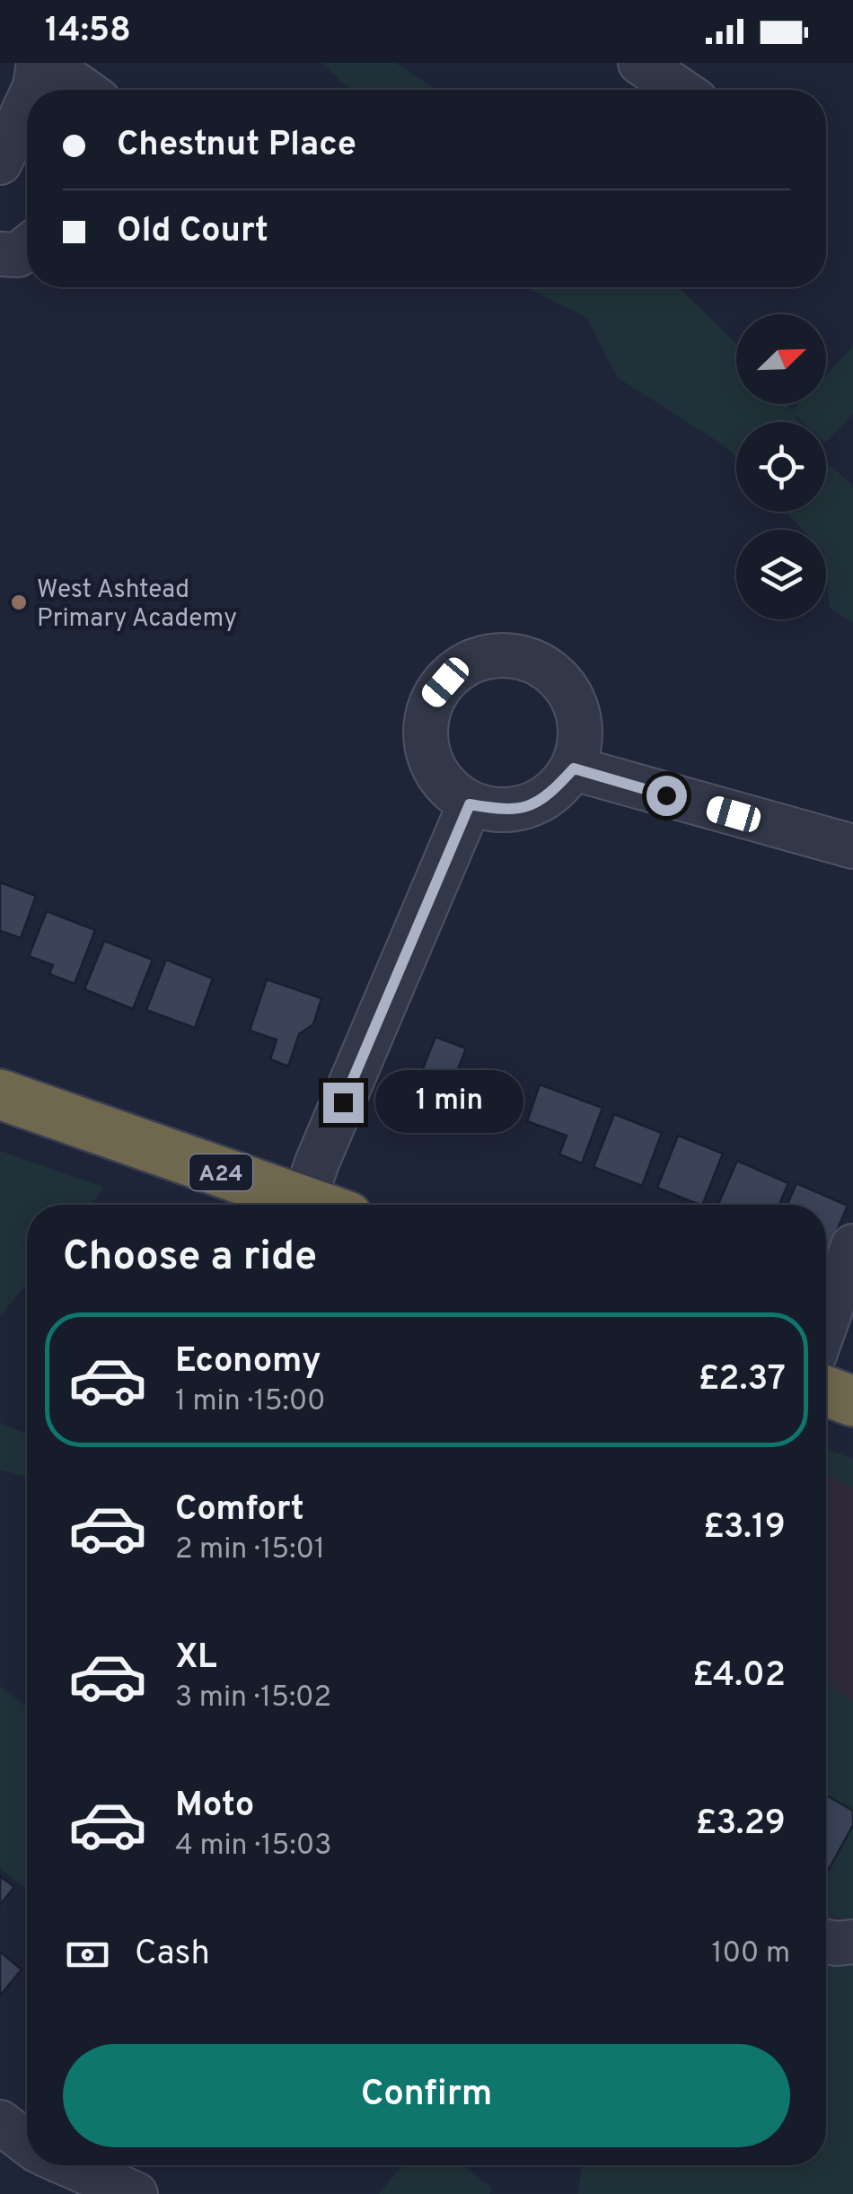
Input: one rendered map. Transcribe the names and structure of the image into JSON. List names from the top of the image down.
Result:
{
  "streets": {
    "highway": ["A24"]
  },
  "places": ["West Ashtead Primary Academy"],
  "north": "top right",
  "page": {
    "status": "14:58",
    "banner": ["Chestnut Place", "Old Court"],
    "bubble": "1 min",
    "heading": "Choose a ride",
    "list": [
      {
        "name": "Economy",
        "note": "1 min · 15:00",
        "value": "£2.37"
      },
      {
        "name": "Comfort",
        "note": "2 min · 15:01",
        "value": "£3.19"
      },
      {
        "name": "XL",
        "note": "3 min · 15:02",
        "value": "£4.02"
      },
      {
        "name": "Moto",
        "note": "4 min · 15:03",
        "value": "£3.29"
      }
    ],
    "pay": ["Cash", "100 m"],
    "buttons": "Confirm"
  }
}
